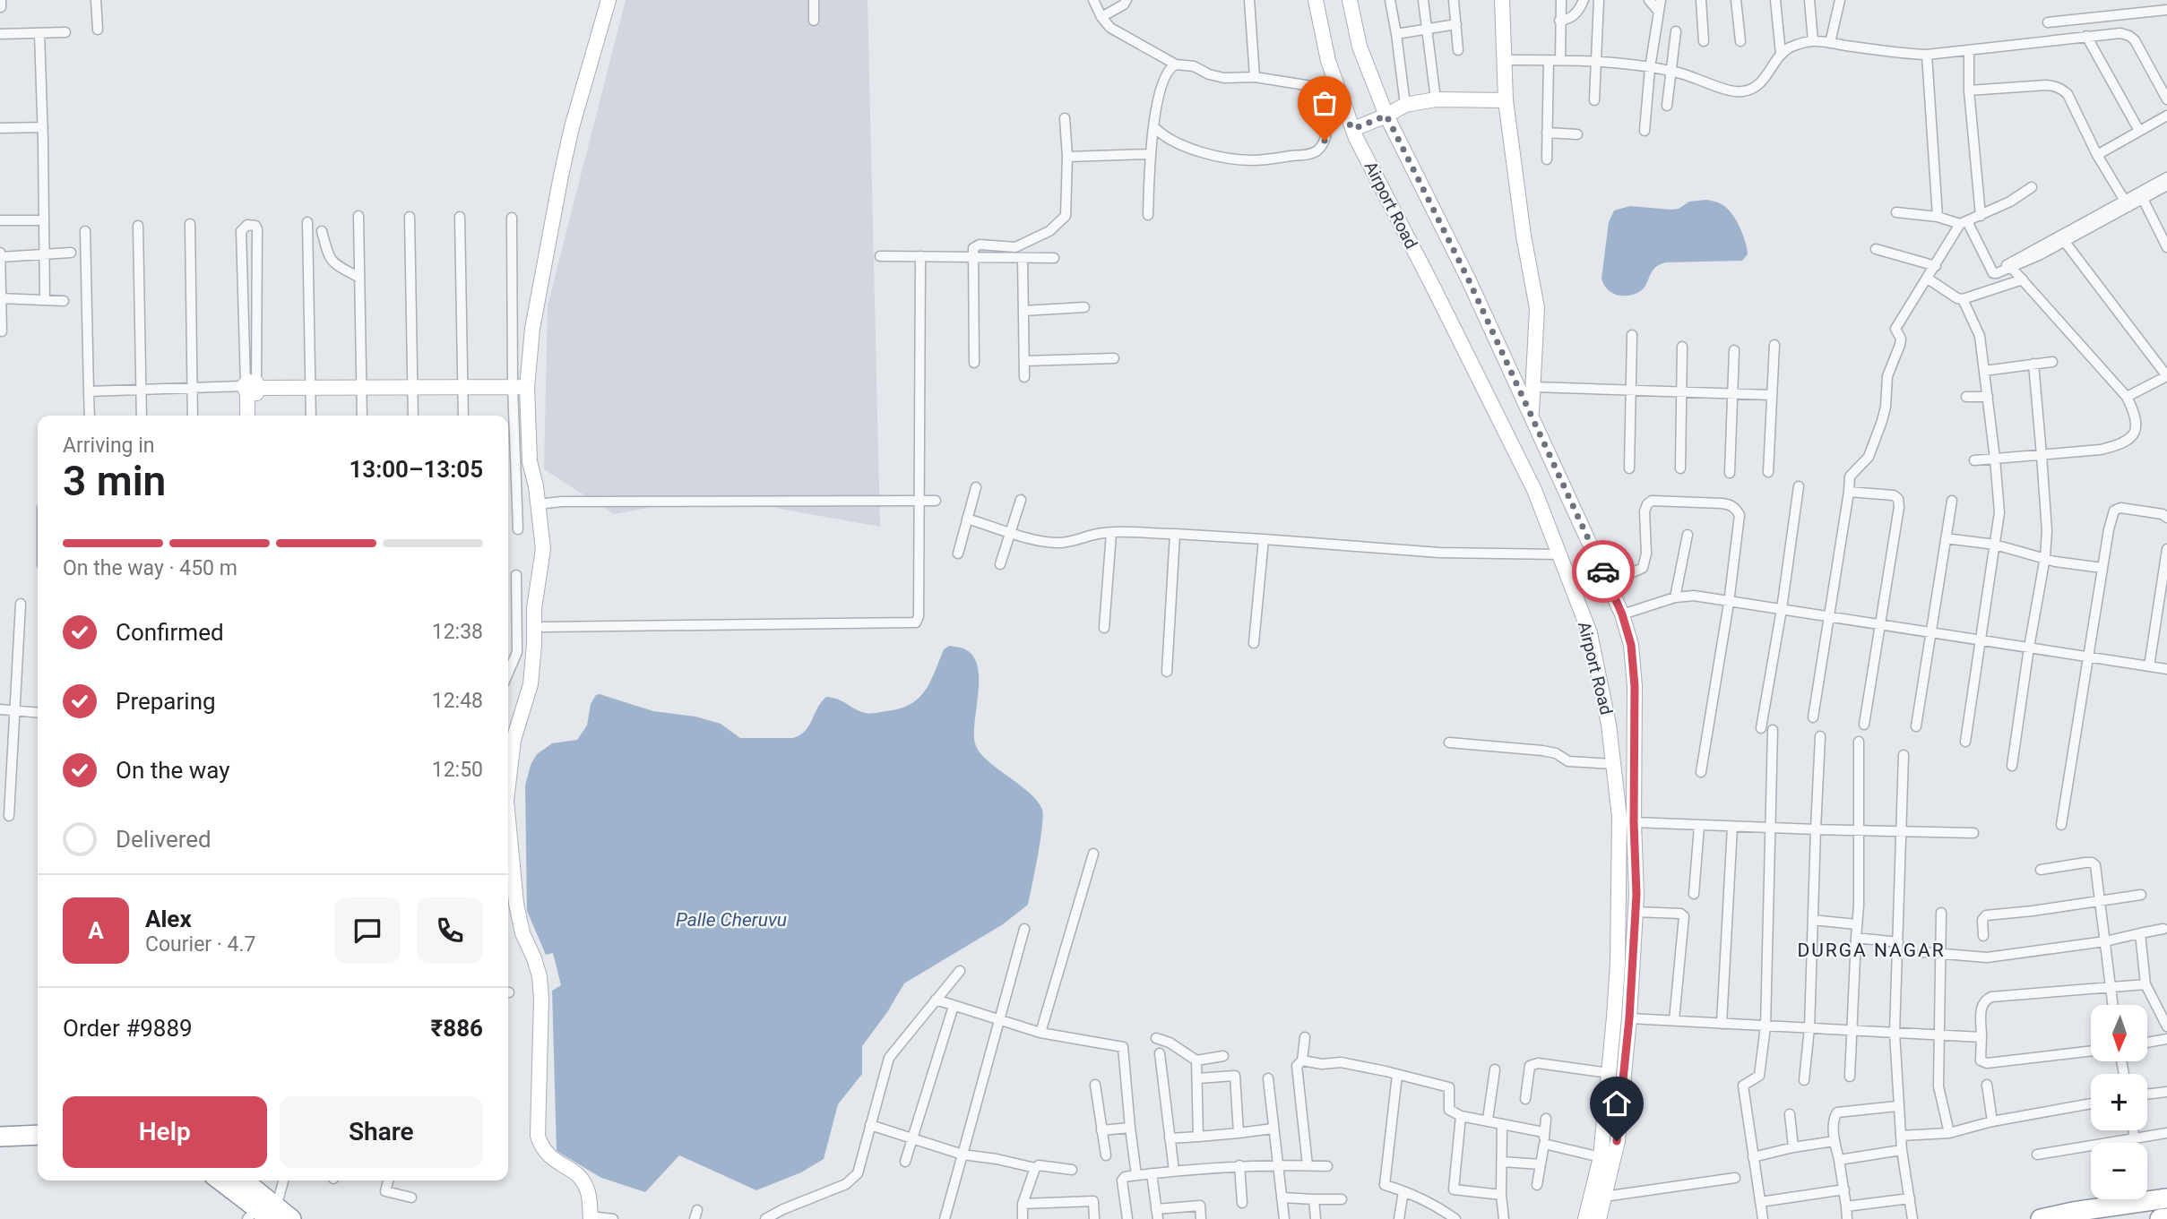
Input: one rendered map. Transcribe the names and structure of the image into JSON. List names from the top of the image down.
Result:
{
  "streets": {
    "main road": ["Airport Road"]
  },
  "districts": ["DURGA NAGAR"],
  "water": ["Palle Cheruvu"],
  "north": "bottom",
  "page": {
    "heading": ["3 min", "Arriving in", "13:00–13:05"],
    "panel": [
      "Alex",
      "Courier · 4.7",
      "Order #9889",
      "₹886"
    ],
    "bar": "On the way · 450 m",
    "list": [
      ["Confirmed", "12:38"],
      ["Preparing", "12:48"],
      ["On the way", "12:50"],
      "Delivered"
    ],
    "round": "A",
    "map_buttons": ["+", "−"],
    "buttons": ["Help", "Share"]
  }
}
